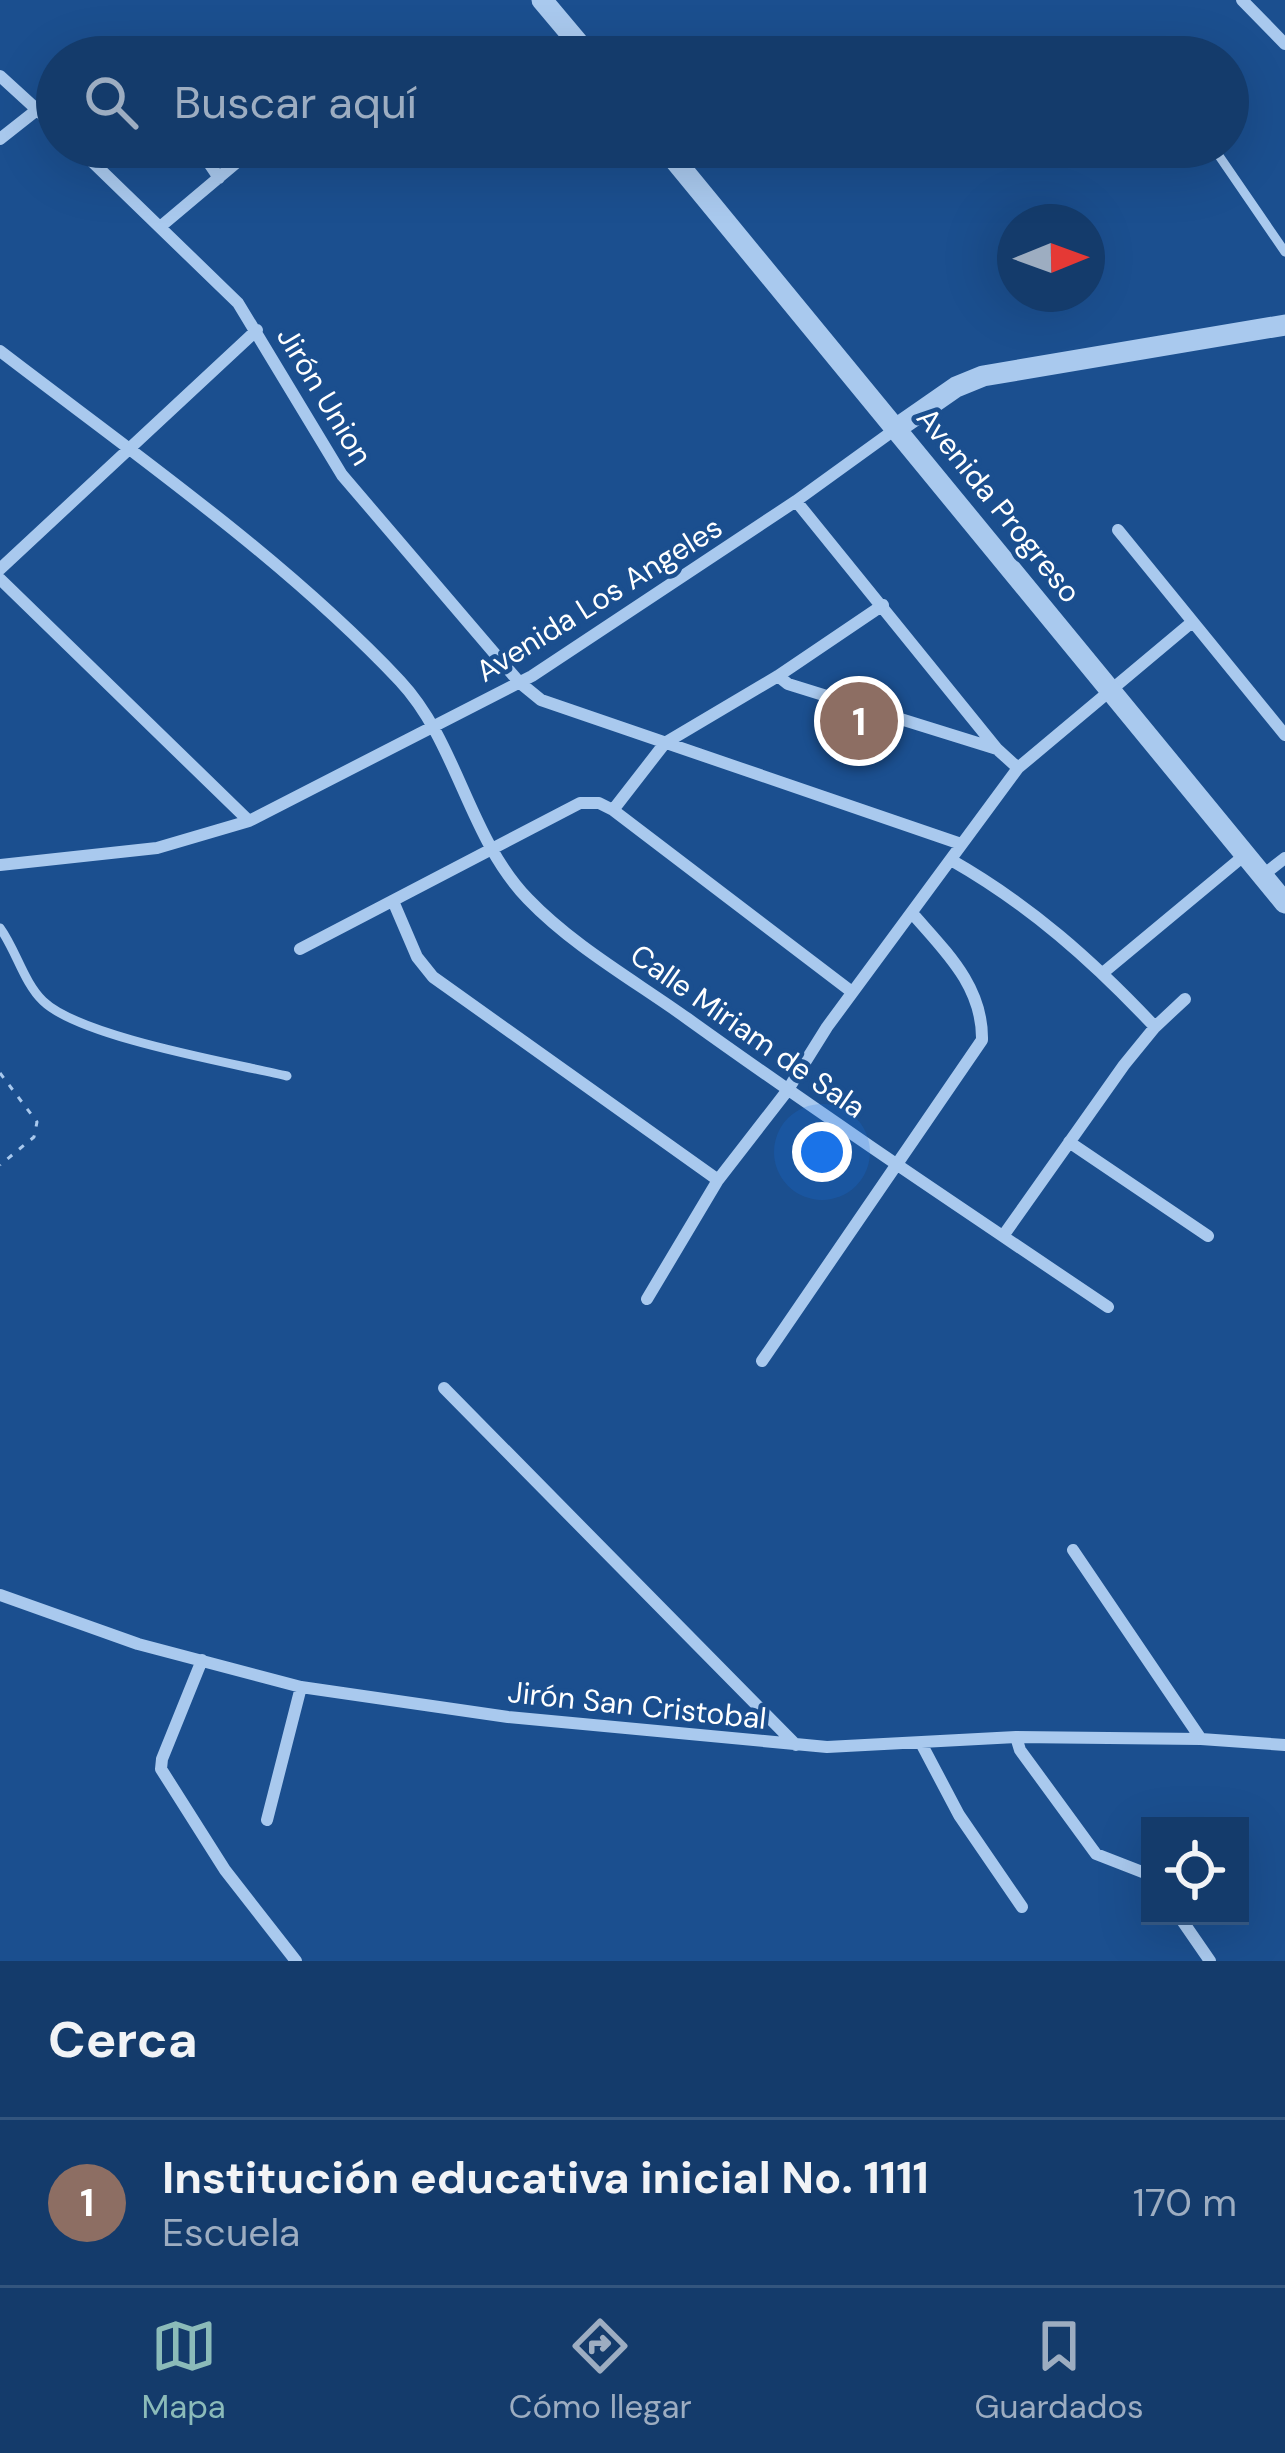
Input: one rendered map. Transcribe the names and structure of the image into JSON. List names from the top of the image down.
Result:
{
  "streets": {
    "street": [
      "Jirón Union",
      "Avenida Progreso",
      "Avenida Los Angeles",
      "Calle Miriam de Sala",
      "Jirón San Cristobal"
    ]
  },
  "crossings": [
    ["Jirón Union", "Avenida Los Angeles"],
    ["Avenida Progreso", "Avenida Los Angeles"],
    ["Avenida Los Angeles", "Calle Miriam de Sala"]
  ],
  "north": "right",
  "page": {
    "search": "Buscar aquí",
    "pins": "1",
    "heading": "Cerca",
    "list": [
      {
        "mark": "1",
        "name": "Institución educativa inicial No. 1111",
        "note": "Escuela",
        "value": "170 m"
      }
    ],
    "nav": ["Mapa", "Cómo llegar", "Guardados"]
  }
}
